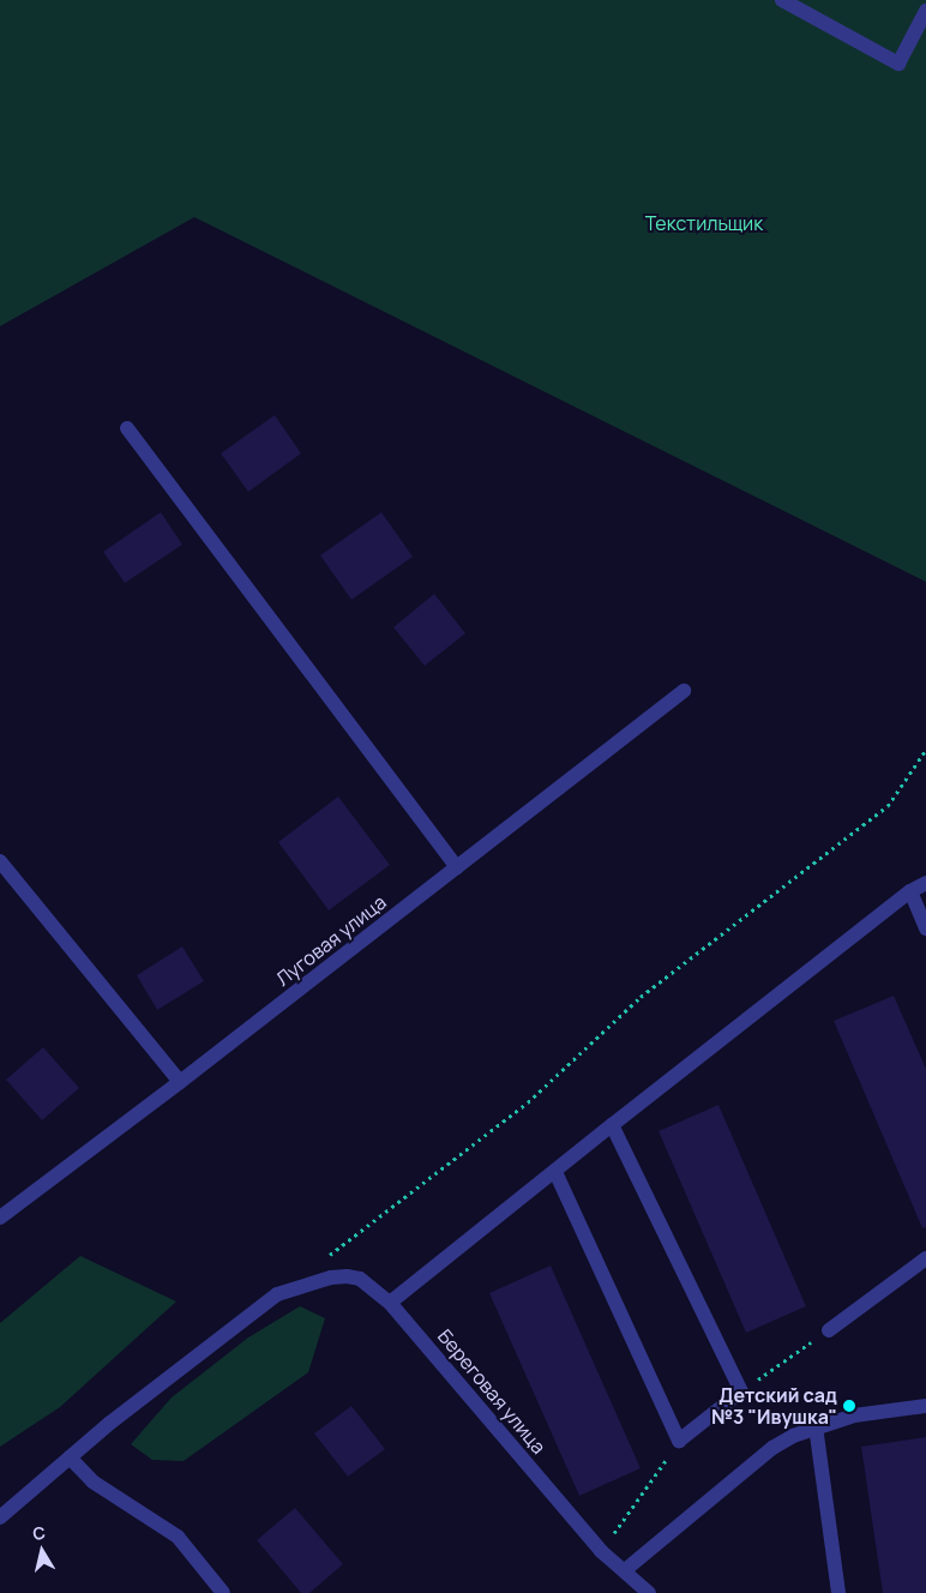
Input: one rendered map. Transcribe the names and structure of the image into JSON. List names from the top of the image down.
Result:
{
  "streets": {
    "street": ["Луговая улица", "Береговая улица"]
  },
  "parks": ["Текстильщик"],
  "places": ["Детский сад №3 \"Ивушка\""],
  "north": "top"
}
